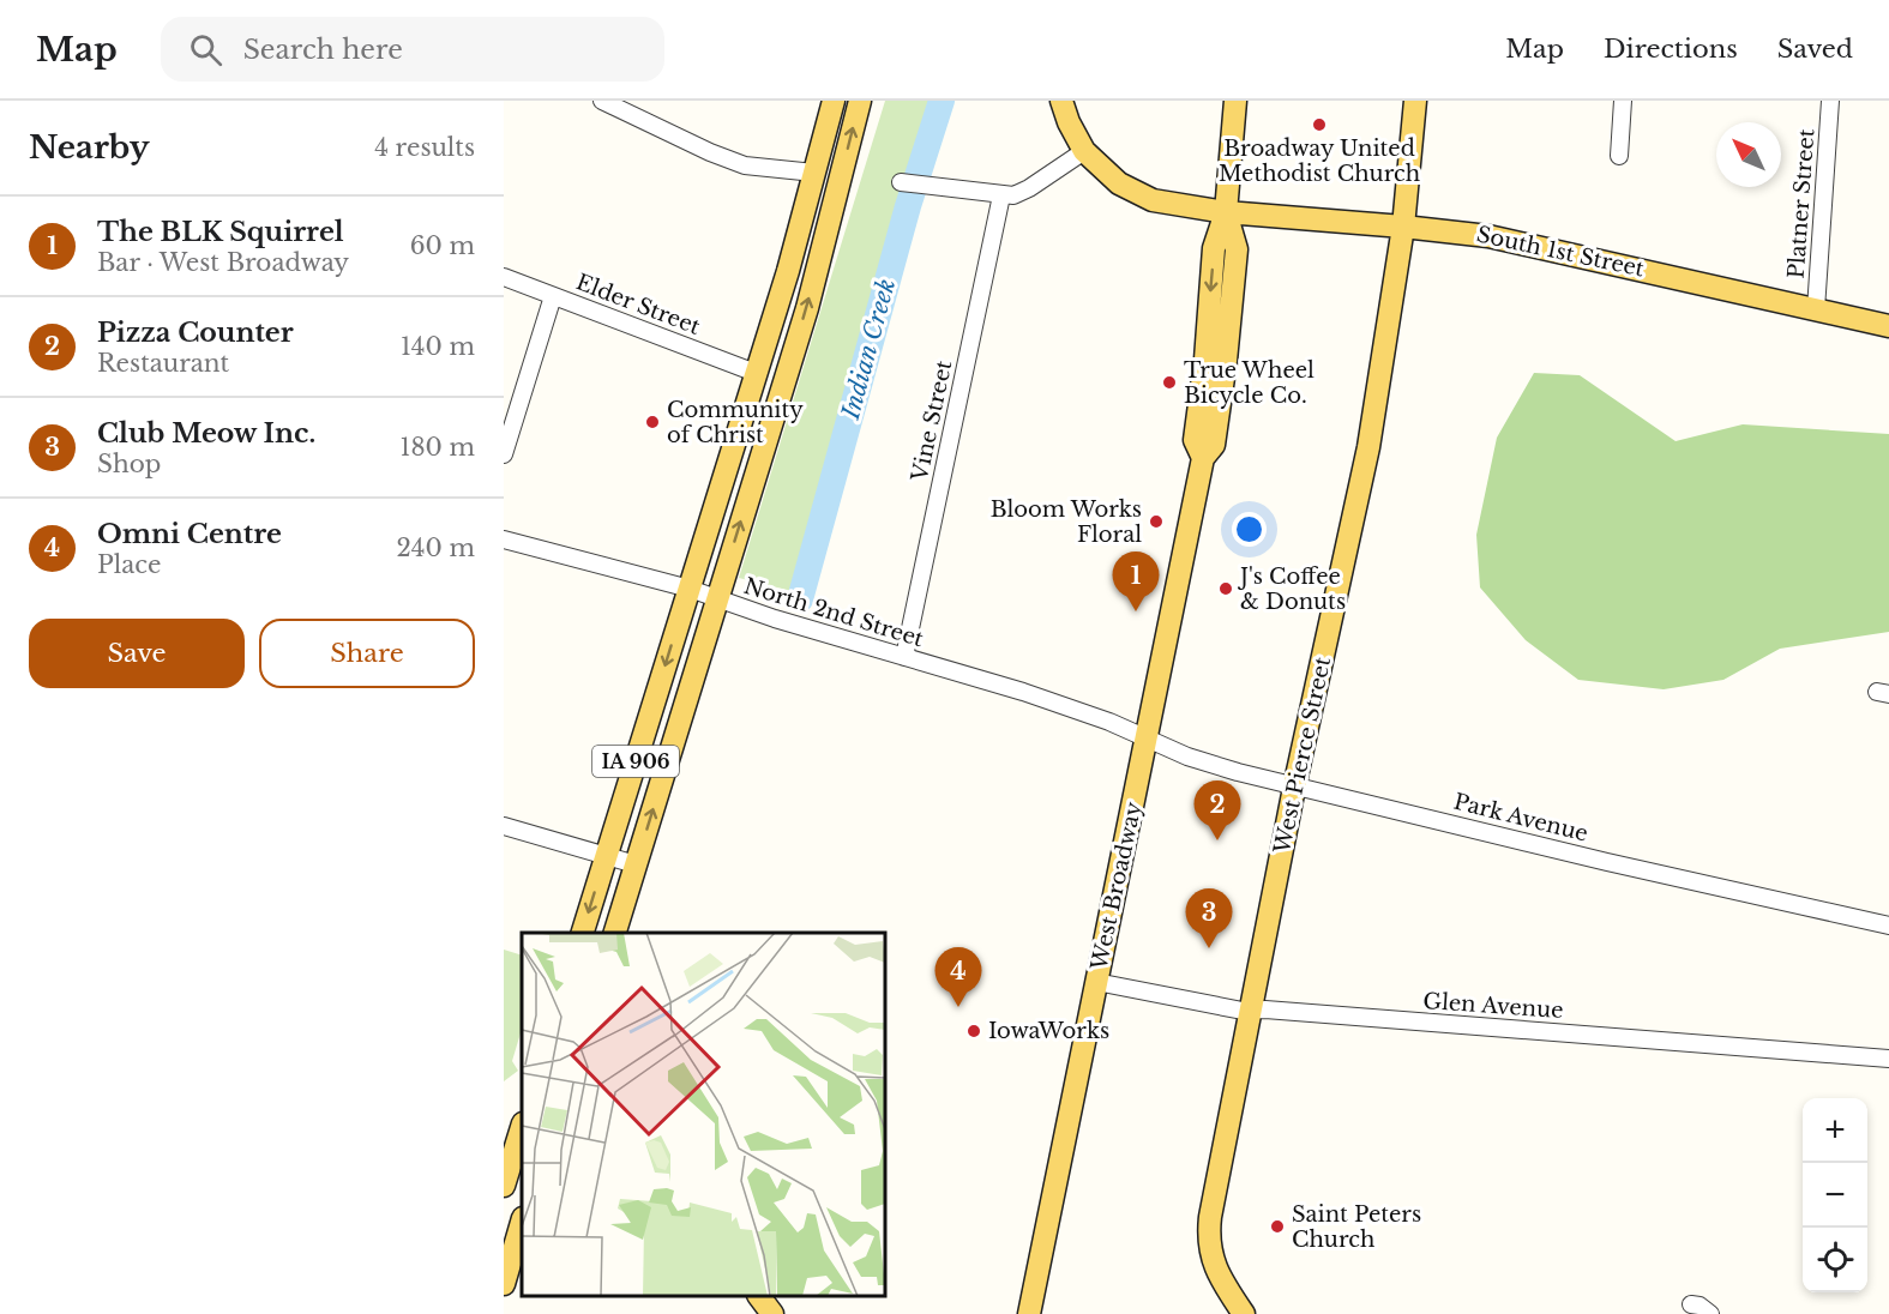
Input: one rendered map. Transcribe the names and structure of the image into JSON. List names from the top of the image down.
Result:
{
  "streets": {
    "main road": [
      "South 1st Street",
      "West Pierce Street",
      "IA 906",
      "West Broadway"
    ],
    "street": [
      "Platner Street",
      "Elder Street",
      "Vine Street",
      "North 2nd Street",
      "Park Avenue",
      "Glen Avenue"
    ]
  },
  "crossings": [
    ["Platner Street", "South 1st Street"],
    ["South 1st Street", "West Pierce Street"],
    ["South 1st Street", "West Broadway"],
    ["Elder Street", "IA 906"],
    ["Vine Street", "North 2nd Street"],
    ["North 2nd Street", "IA 906"],
    ["North 2nd Street", "Park Avenue"],
    ["North 2nd Street", "West Broadway"],
    ["West Pierce Street", "Park Avenue"],
    ["West Pierce Street", "Glen Avenue"],
    ["Park Avenue", "West Broadway"],
    ["West Broadway", "Glen Avenue"]
  ],
  "water": ["Indian Creek"],
  "places": [
    "Broadway United Methodist Church",
    "True Wheel Bicycle Co.",
    "Community of Christ",
    "Bloom Works Floral",
    "J's Coffee & Donuts",
    "IowaWorks",
    "Saint Peters Church"
  ],
  "north": "top left",
  "page": {
    "header": "Map",
    "search": "Search here",
    "nav": ["Map", "Directions", "Saved"],
    "heading": ["Nearby", "4 results"],
    "list": [
      {
        "mark": "1",
        "name": "The BLK Squirrel",
        "note": "Bar · West Broadway",
        "value": "60 m"
      },
      {
        "mark": "2",
        "name": "Pizza Counter",
        "note": "Restaurant",
        "value": "140 m"
      },
      {
        "mark": "3",
        "name": "Club Meow Inc.",
        "note": "Shop",
        "value": "180 m"
      },
      {
        "mark": "4",
        "name": "Omni Centre",
        "note": "Place",
        "value": "240 m"
      }
    ],
    "pins": [
      "1",
      "2",
      "3",
      "4"
    ],
    "buttons": ["Save", "Share"],
    "map_buttons": ["+", "−"]
  }
}
